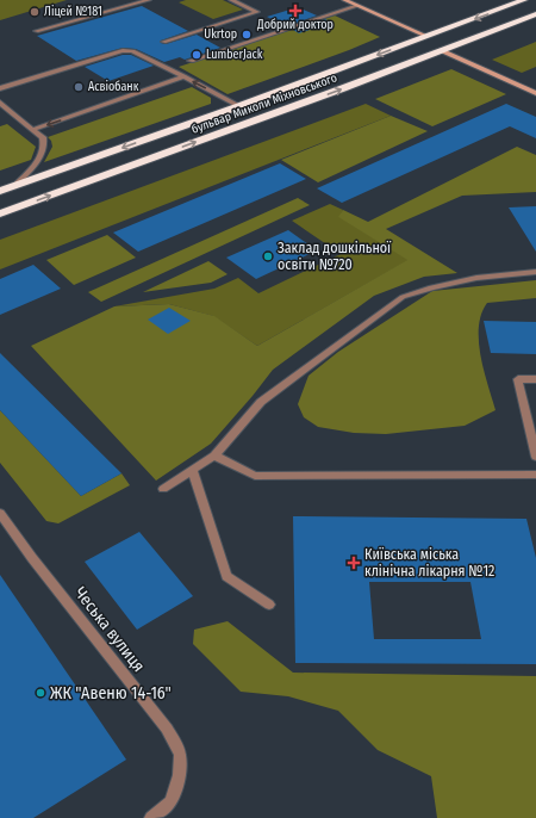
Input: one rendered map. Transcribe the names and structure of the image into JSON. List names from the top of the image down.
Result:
{
  "streets": {
    "highway": ["бульвар Миколи Міхновського"],
    "street": ["Чеська вулиця"]
  },
  "places": {
    "health": ["Добрий доктор", "Київська міська клінічна лікарня №12"],
    "other": [
      "Ліцей №181",
      "Ukrtop",
      "LumberJack",
      "Асвіобанк",
      "Заклад дошкільної освіти №720",
      "ЖК \"Авеню 14-16\""
    ]
  }
}
